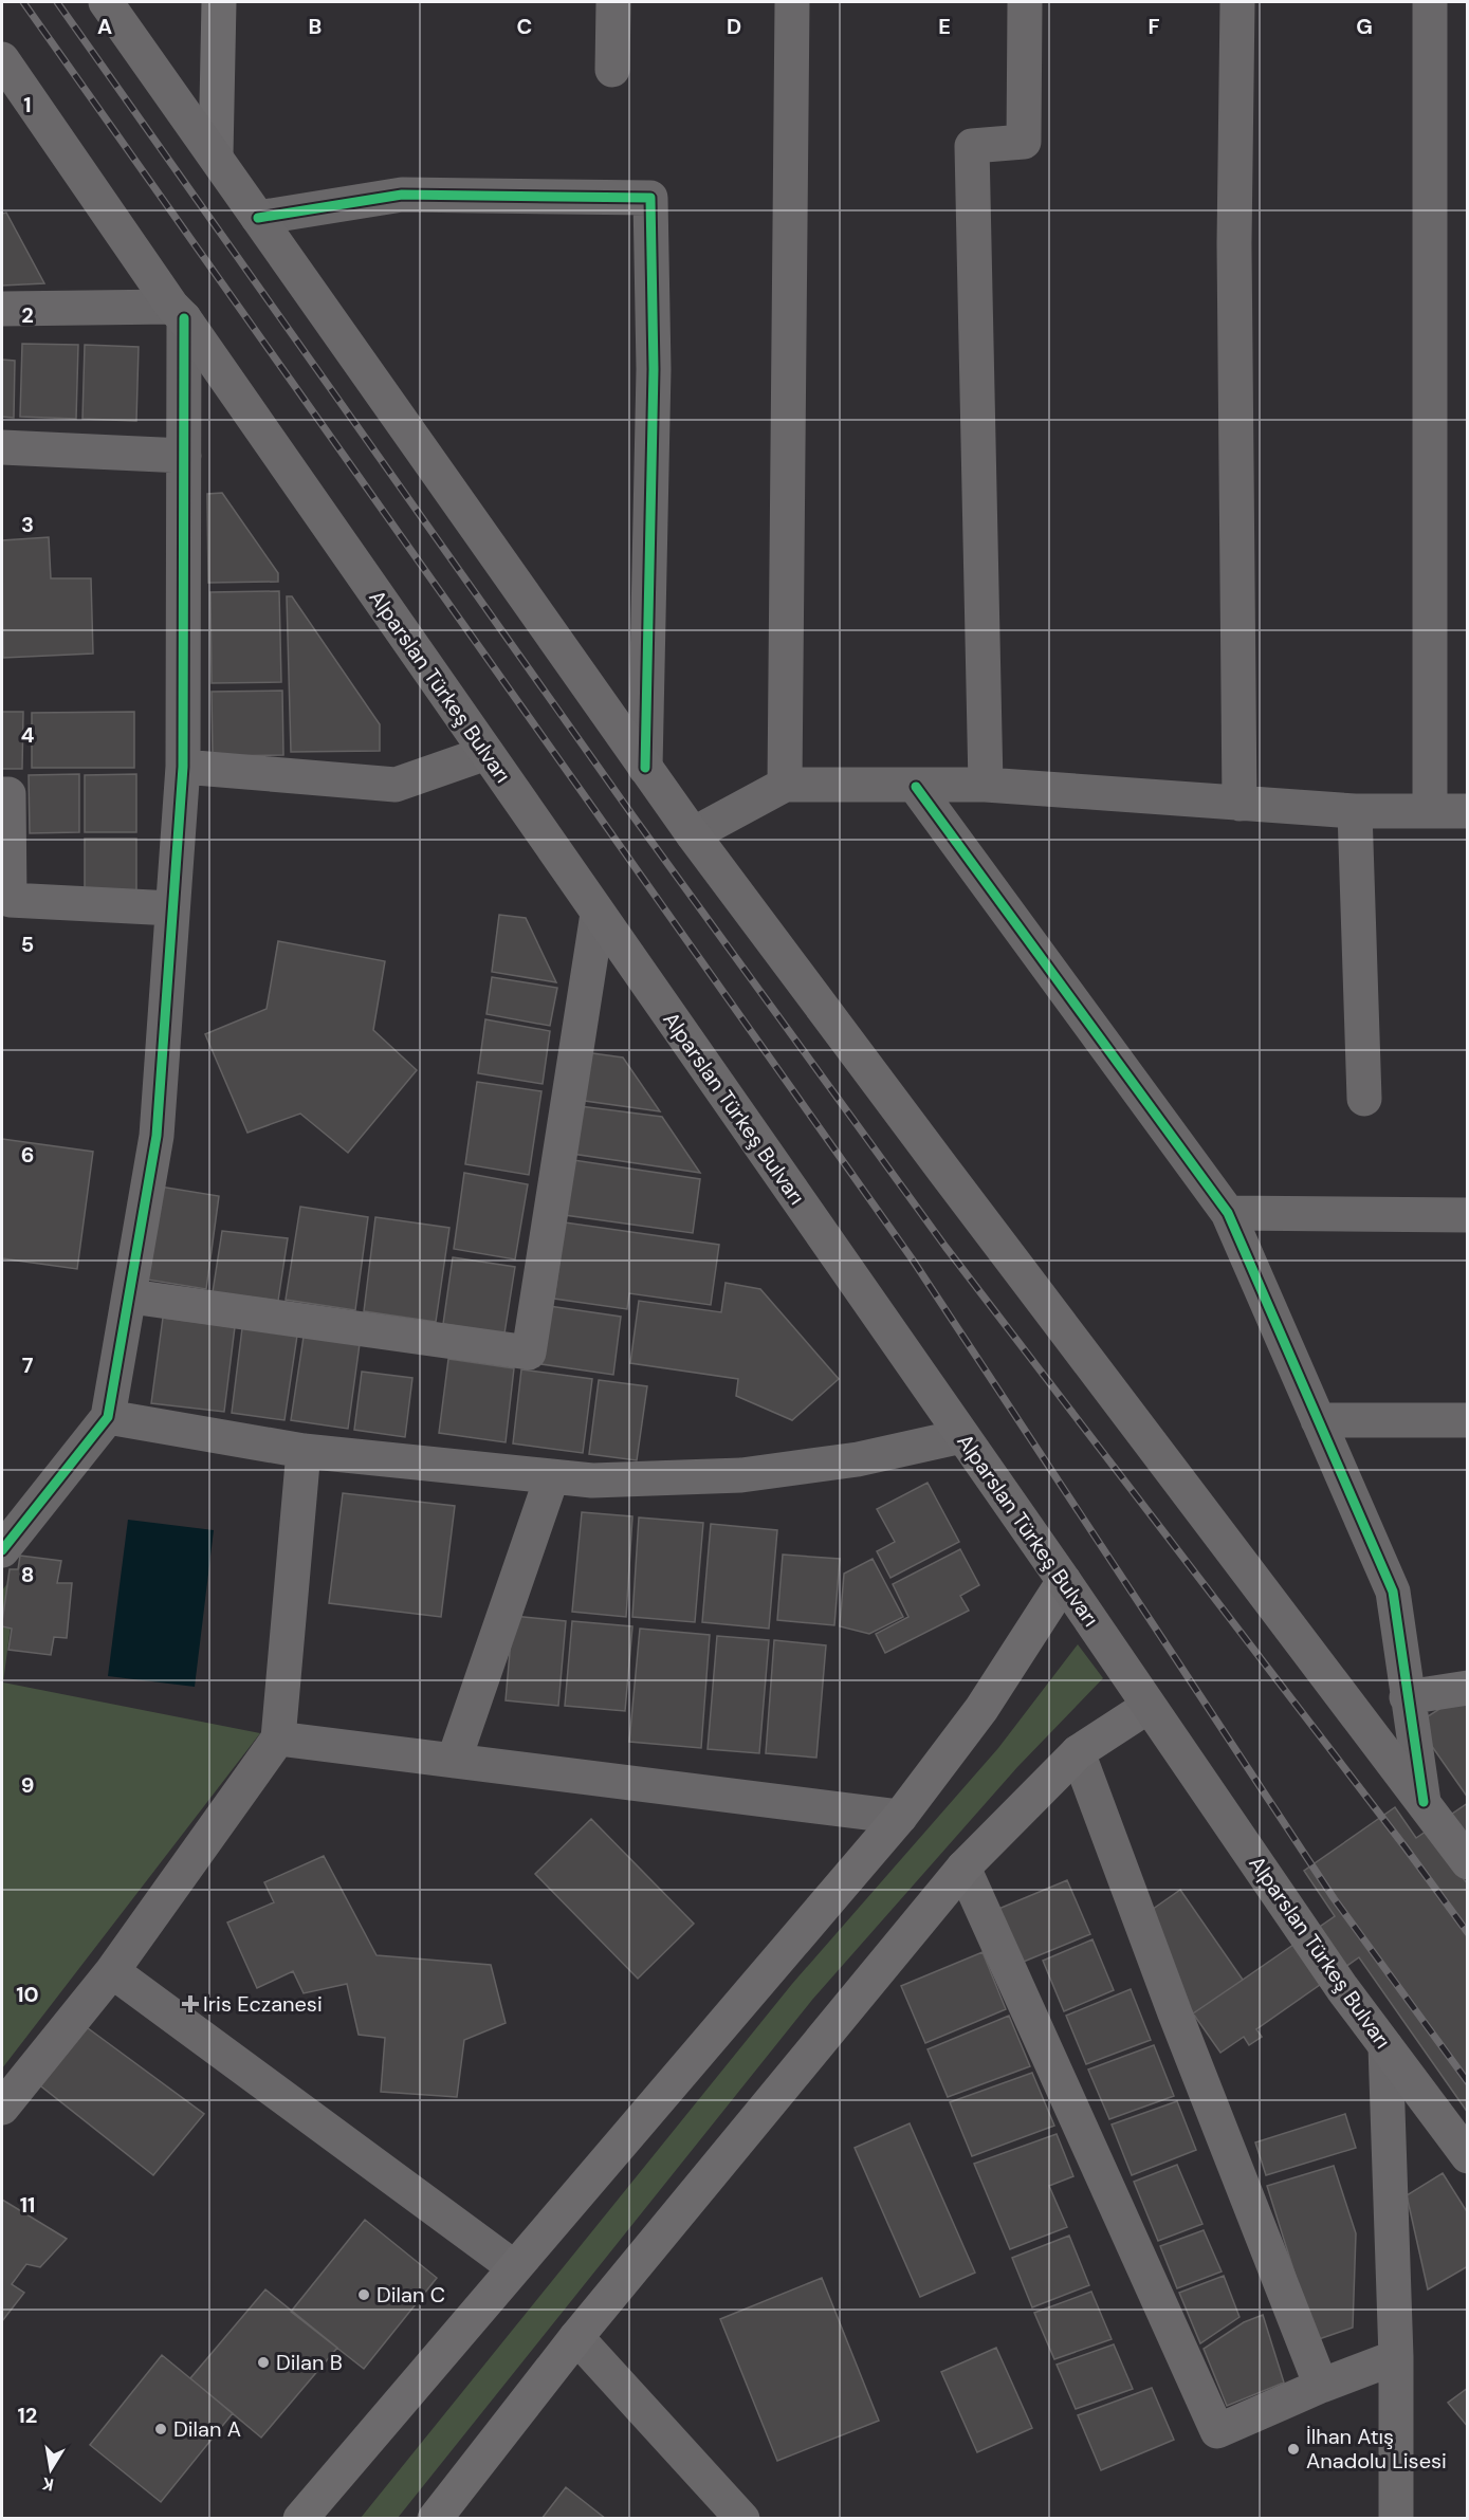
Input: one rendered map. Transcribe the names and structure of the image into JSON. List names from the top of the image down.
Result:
{
  "streets": {
    "main road": ["Alparslan Türkeş Bulvarı"]
  },
  "places": {
    "health": ["Iris Eczanesi"],
    "other": [
      "Dilan C",
      "Dilan B",
      "Dilan A",
      "İlhan Atış Anadolu Lisesi"
    ]
  },
  "north": "bottom",
  "grid": {
    "columns": [
      "A",
      "B",
      "C",
      "D",
      "E",
      "F",
      "G"
    ],
    "rows": [
      "1",
      "2",
      "3",
      "4",
      "5",
      "6",
      "7",
      "8",
      "9",
      "10",
      "11",
      "12"
    ]
  }
}
